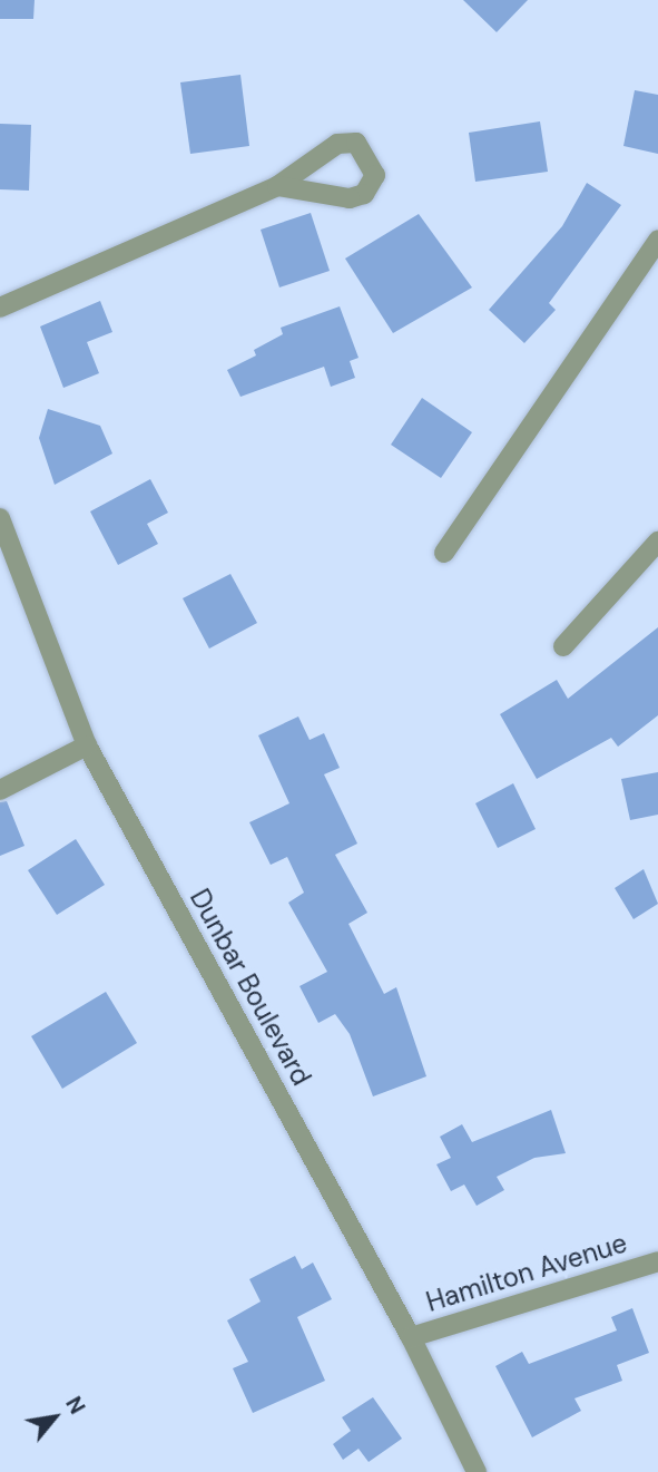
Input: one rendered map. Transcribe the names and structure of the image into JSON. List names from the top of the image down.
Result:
{
  "streets": {
    "street": ["Dunbar Boulevard", "Hamilton Avenue"]
  },
  "crossings": [
    ["Dunbar Boulevard", "Hamilton Avenue"]
  ],
  "north": "top right"
}
